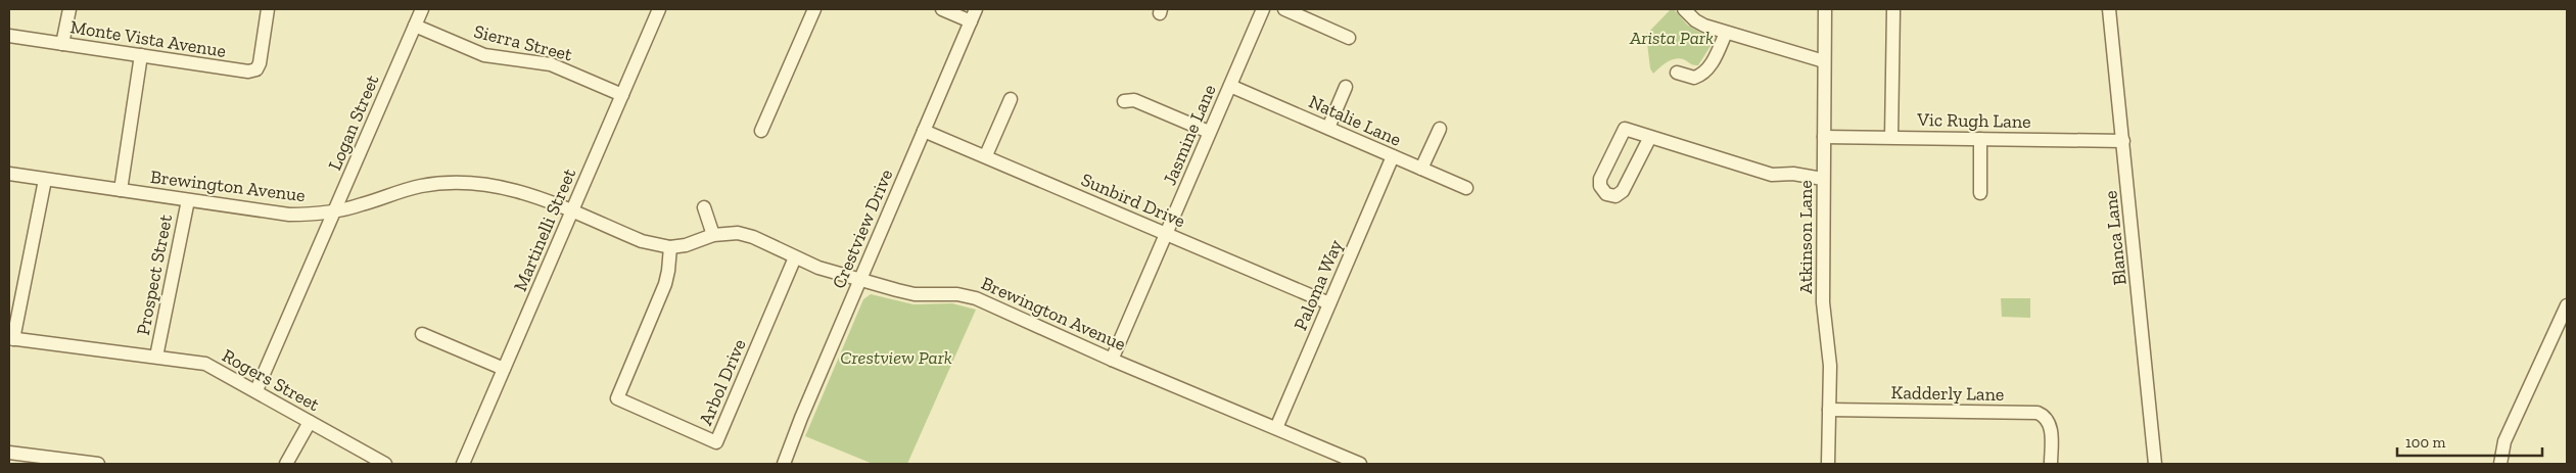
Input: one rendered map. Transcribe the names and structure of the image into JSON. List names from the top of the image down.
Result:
{
  "streets": {
    "street": [
      "Monte Vista Avenue",
      "Sierra Street",
      "Natalie Lane",
      "Vic Rugh Lane",
      "Logan Street",
      "Jasmine Lane",
      "Brewington Avenue",
      "Sunbird Drive",
      "Crestview Drive",
      "Martinelli Street",
      "Atkinson Lane",
      "Blanca Lane",
      "Prospect Street",
      "Paloma Way",
      "Rogers Street",
      "Arbol Drive",
      "Kadderly Lane"
    ]
  },
  "crossings": [
    ["Sierra Street", "Logan Street"],
    ["Sierra Street", "Martinelli Street"],
    ["Natalie Lane", "Jasmine Lane"],
    ["Natalie Lane", "Paloma Way"],
    ["Vic Rugh Lane", "Atkinson Lane"],
    ["Vic Rugh Lane", "Blanca Lane"],
    ["Logan Street", "Brewington Avenue"],
    ["Logan Street", "Rogers Street"],
    ["Jasmine Lane", "Brewington Avenue"],
    ["Jasmine Lane", "Sunbird Drive"],
    ["Brewington Avenue", "Crestview Drive"],
    ["Brewington Avenue", "Martinelli Street"],
    ["Brewington Avenue", "Prospect Street"],
    ["Brewington Avenue", "Paloma Way"],
    ["Brewington Avenue", "Arbol Drive"],
    ["Sunbird Drive", "Crestview Drive"],
    ["Sunbird Drive", "Paloma Way"],
    ["Atkinson Lane", "Kadderly Lane"],
    ["Prospect Street", "Rogers Street"]
  ],
  "parks": ["Arista Park", "Crestview Park"],
  "scale_bar": "100 m"
}
